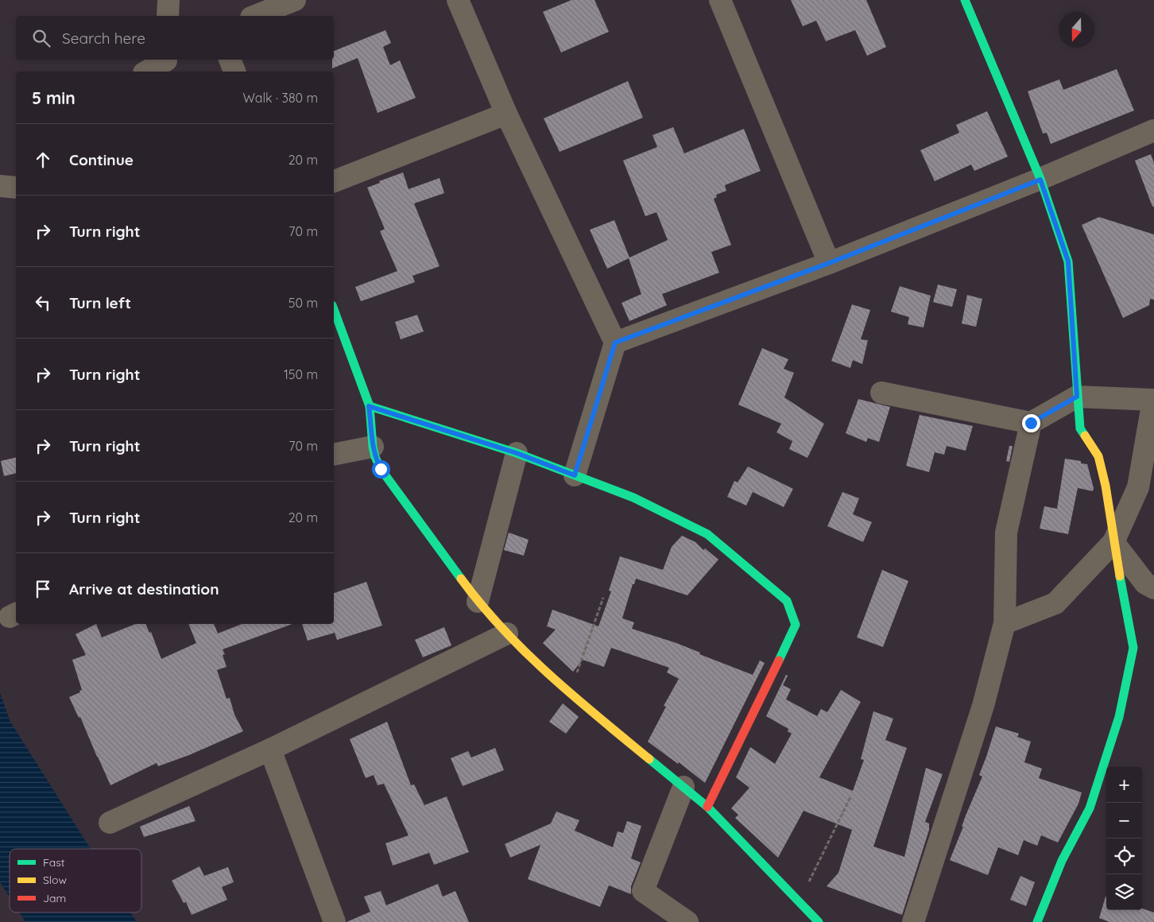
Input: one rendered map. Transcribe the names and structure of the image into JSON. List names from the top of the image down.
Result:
{
  "legend": ["Fast", "Slow", "Jam"],
  "north": "bottom",
  "page": {
    "search": "Search here",
    "heading": ["5 min", "Walk · 380 m"],
    "list": [
      ["Continue", "20 m"],
      ["Turn right", "70 m"],
      ["Turn left", "50 m"],
      ["Turn right", "150 m"],
      ["Turn right", "70 m"],
      ["Turn right", "20 m"],
      "Arrive at destination"
    ],
    "map_buttons": ["+", "−"]
  }
}
